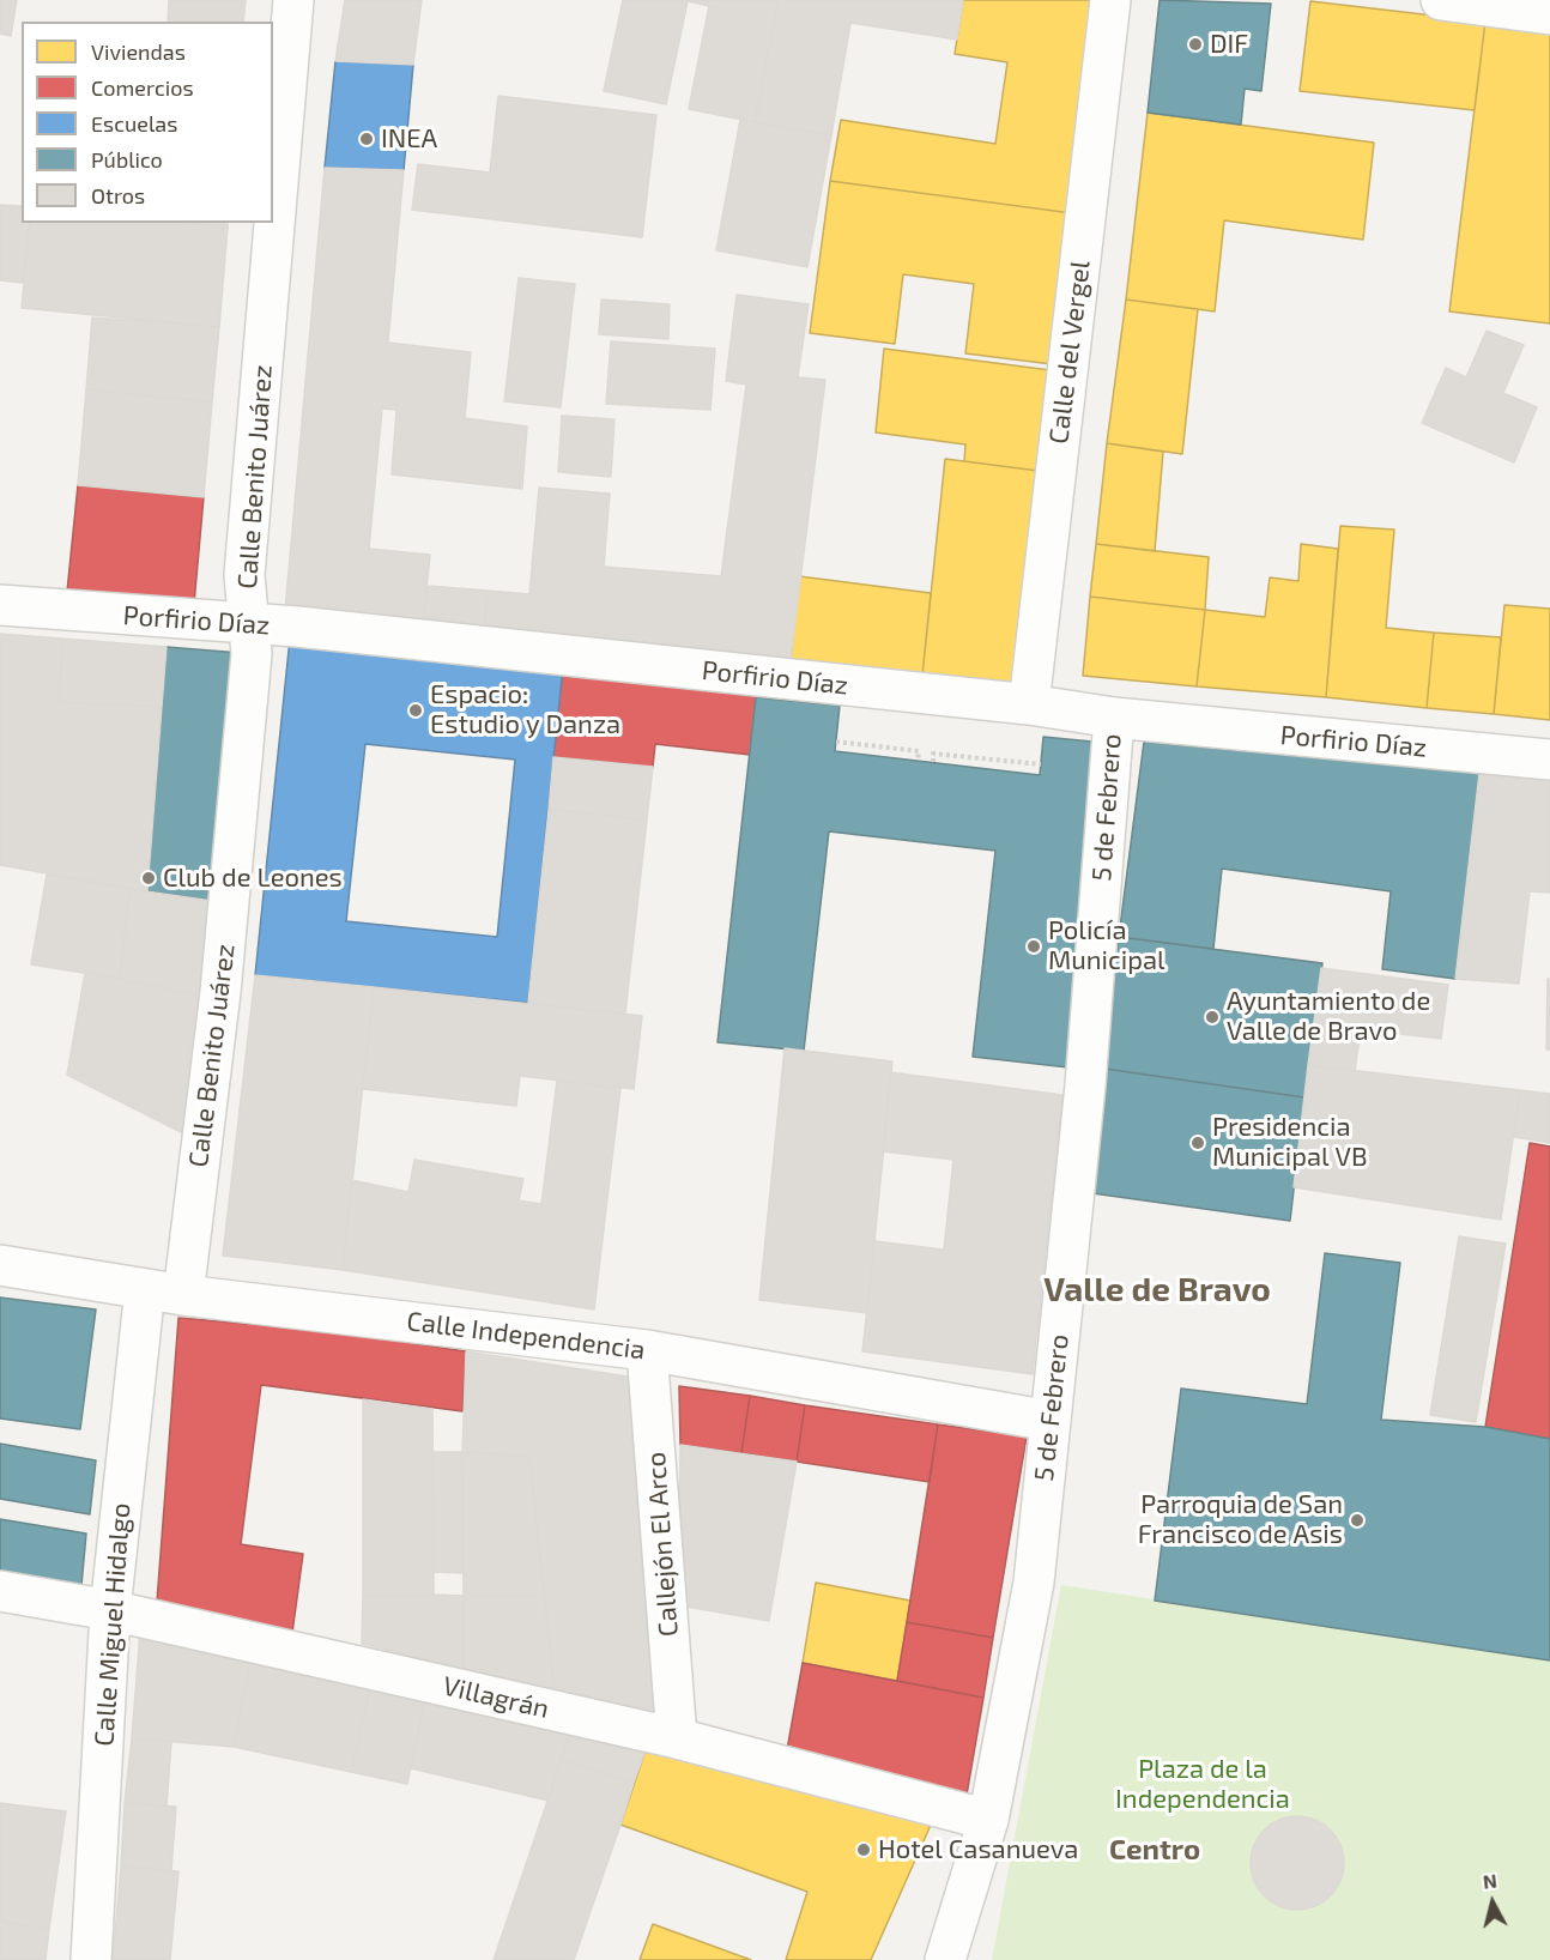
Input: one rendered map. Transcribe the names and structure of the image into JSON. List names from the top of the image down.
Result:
{
  "streets": {
    "street": [
      "Calle del Vergel",
      "Calle Benito Juárez",
      "Porfirio Díaz",
      "5 de Febrero",
      "Calle Independencia",
      "Callejón El Arco",
      "Calle Miguel Hidalgo",
      "Villagrán"
    ]
  },
  "crossings": [
    ["Calle del Vergel", "Porfirio Díaz"],
    ["Calle Benito Juárez", "Porfirio Díaz"],
    ["Calle Benito Juárez", "Calle Independencia"],
    ["Porfirio Díaz", "5 de Febrero"],
    ["5 de Febrero", "Calle Independencia"],
    ["5 de Febrero", "Villagrán"],
    ["Calle Independencia", "Callejón El Arco"],
    ["Calle Independencia", "Calle Miguel Hidalgo"],
    ["Callejón El Arco", "Villagrán"],
    ["Calle Miguel Hidalgo", "Villagrán"]
  ],
  "districts": ["Valle de Bravo", "Centro"],
  "parks": ["Plaza de la Independencia"],
  "places": [
    "DIF",
    "INEA",
    "Espacio: Estudio y Danza",
    "Club de Leones",
    "Policía Municipal",
    "Ayuntamiento de Valle de Bravo",
    "Presidencia Municipal VB",
    "Parroquia de San Francisco de Asis",
    "Hotel Casanueva"
  ],
  "legend": [
    "Viviendas",
    "Comercios",
    "Escuelas",
    "Público",
    "Otros"
  ],
  "north": "top"
}
